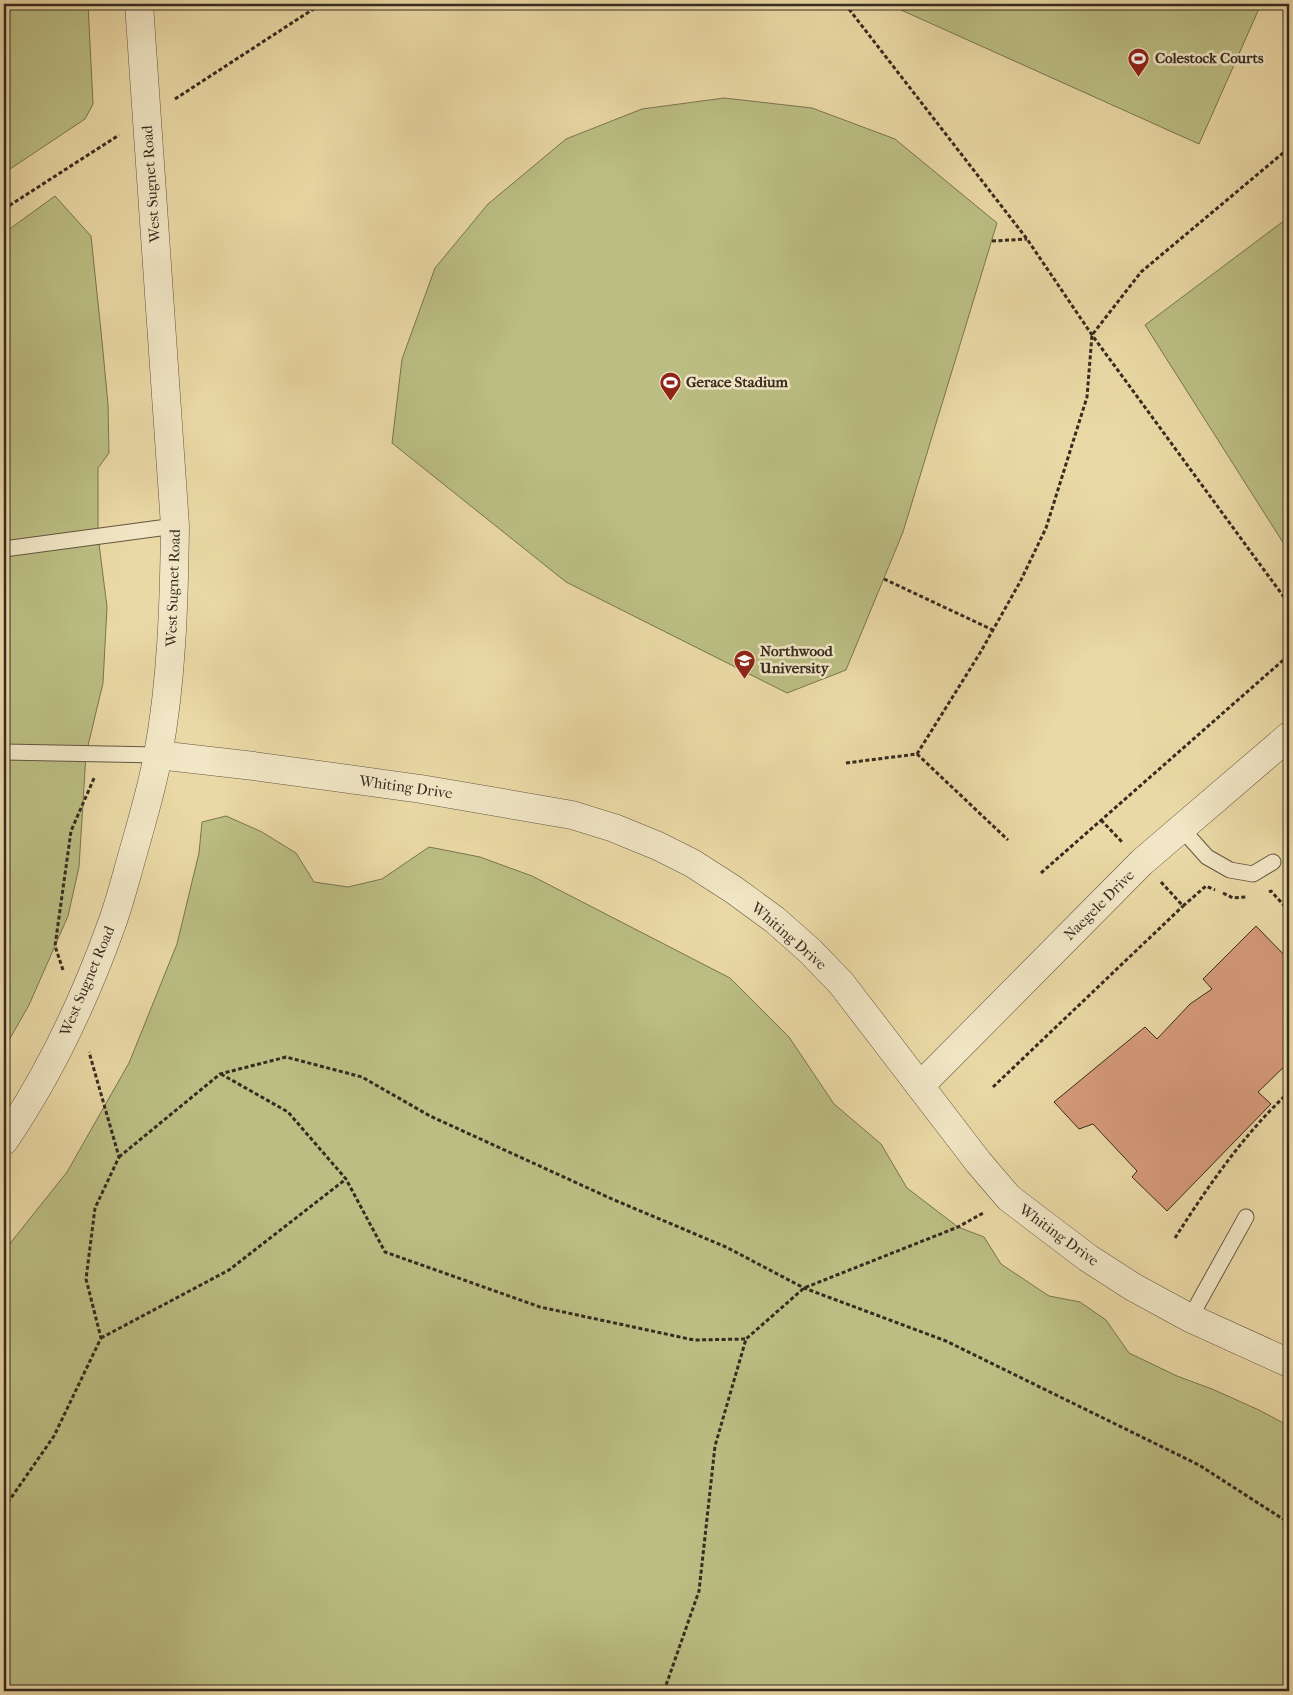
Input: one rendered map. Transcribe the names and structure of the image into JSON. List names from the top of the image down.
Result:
{
  "streets": {
    "street": ["West Sugnet Road", "Whiting Drive", "Naegele Drive"]
  },
  "crossings": [
    ["West Sugnet Road", "Whiting Drive"],
    ["Whiting Drive", "Naegele Drive"]
  ],
  "places": {
    "sports": ["Colestock Courts", "Gerace Stadium"],
    "school or university": ["Northwood University"]
  }
}
